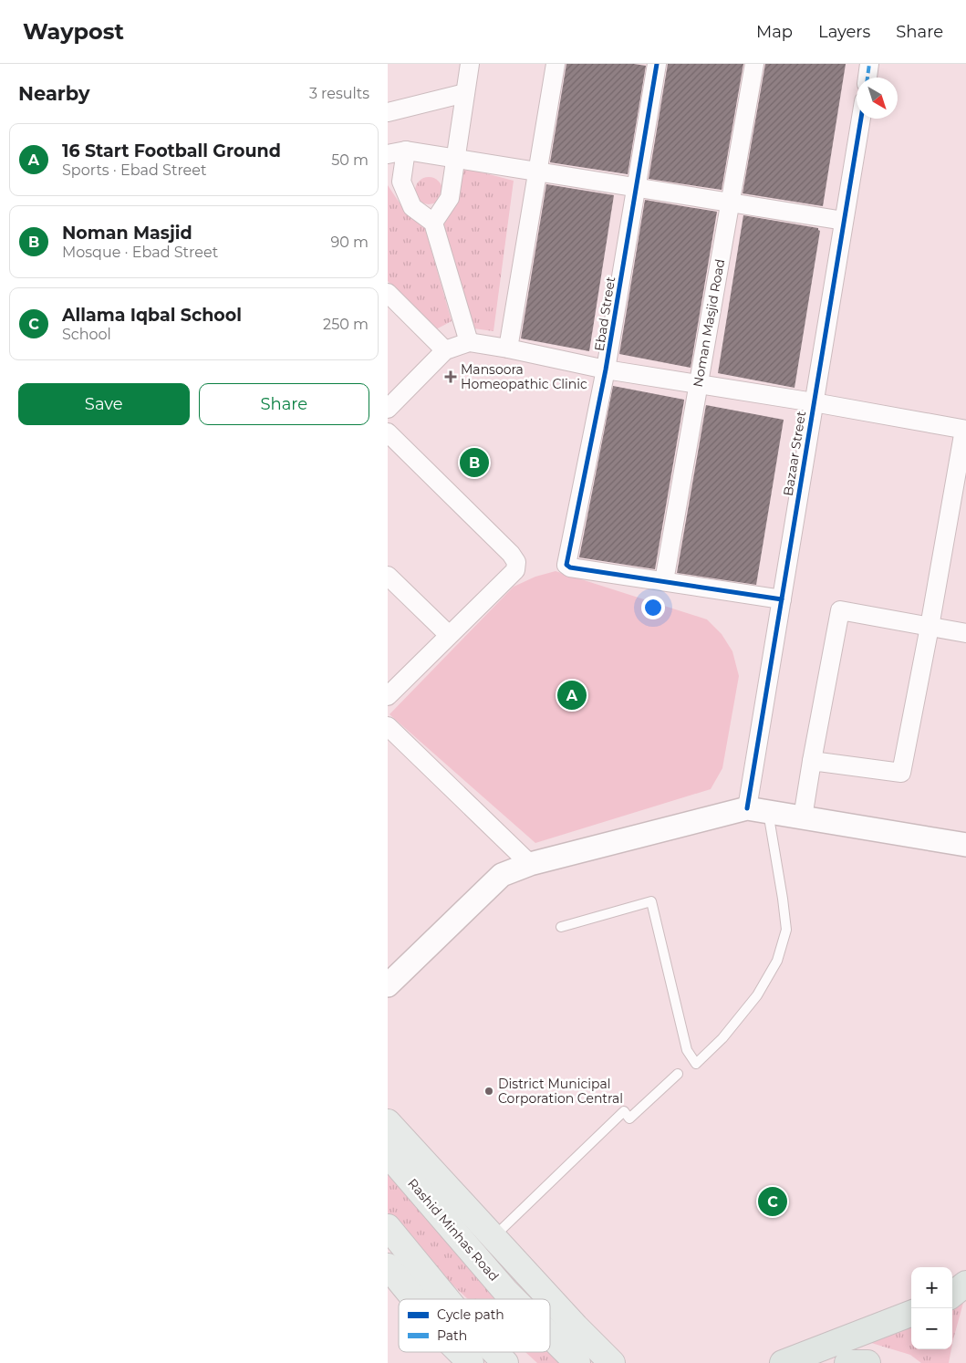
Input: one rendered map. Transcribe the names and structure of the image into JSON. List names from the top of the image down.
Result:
{
  "streets": {
    "main road": ["Rashid Minhas Road"],
    "street": ["Ebad Street", "Noman Masjid Road", "Bazaar Street"]
  },
  "crossings": [
    ["Ebad Street", "Noman Masjid Road"]
  ],
  "places": {
    "health": ["Mansoora Homeopathic Clinic"],
    "other": ["District Municipal Corporation Central"]
  },
  "legend": ["Cycle path", "Path"],
  "north": "bottom right",
  "page": {
    "header": "Waypost",
    "nav": ["Map", "Layers", "Share"],
    "heading": ["Nearby", "3 results"],
    "list": [
      {
        "mark": "A",
        "name": "16 Start Football Ground",
        "note": "Sports · Ebad Street",
        "value": "50 m"
      },
      {
        "mark": "B",
        "name": "Noman Masjid",
        "note": "Mosque · Ebad Street",
        "value": "90 m"
      },
      {
        "mark": "C",
        "name": "Allama Iqbal School",
        "note": "School",
        "value": "250 m"
      }
    ],
    "buttons": ["Save", "Share"],
    "pins": ["B", "A", "C"],
    "map_buttons": ["+", "−"]
  }
}
